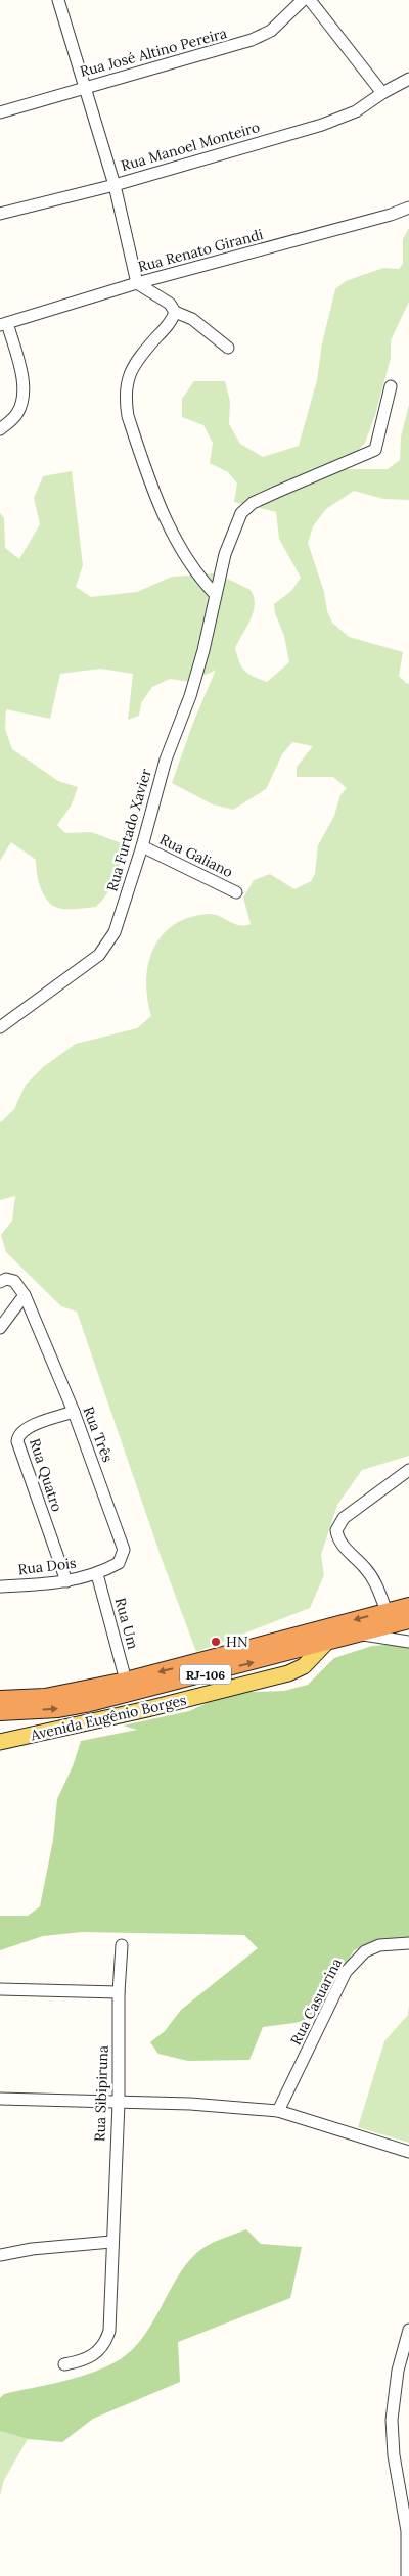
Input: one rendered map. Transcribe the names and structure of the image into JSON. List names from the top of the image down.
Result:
{
  "streets": {
    "highway": ["RJ-106"],
    "main road": ["Avenida Eugênio Borges"],
    "street": [
      "Rua José Altino Pereira",
      "Rua Manoel Monteiro",
      "Rua Renato Girandi",
      "Rua Furtado Xavier",
      "Rua Galiano",
      "Rua Três",
      "Rua Quatro",
      "Rua Dois",
      "Rua Um",
      "Rua Casuarina",
      "Rua Sibipiruna"
    ]
  },
  "crossings": [
    ["Rua Furtado Xavier", "Rua Galiano"],
    ["Rua Três", "Rua Quatro"],
    ["Rua Três", "Rua Dois"],
    ["Rua Três", "Rua Um"],
    ["Rua Quatro", "Rua Dois"],
    ["Rua Dois", "Rua Um"],
    ["Rua Um", "RJ-106"],
    ["RJ-106", "Avenida Eugênio Borges"]
  ],
  "places": ["HN"]
}
